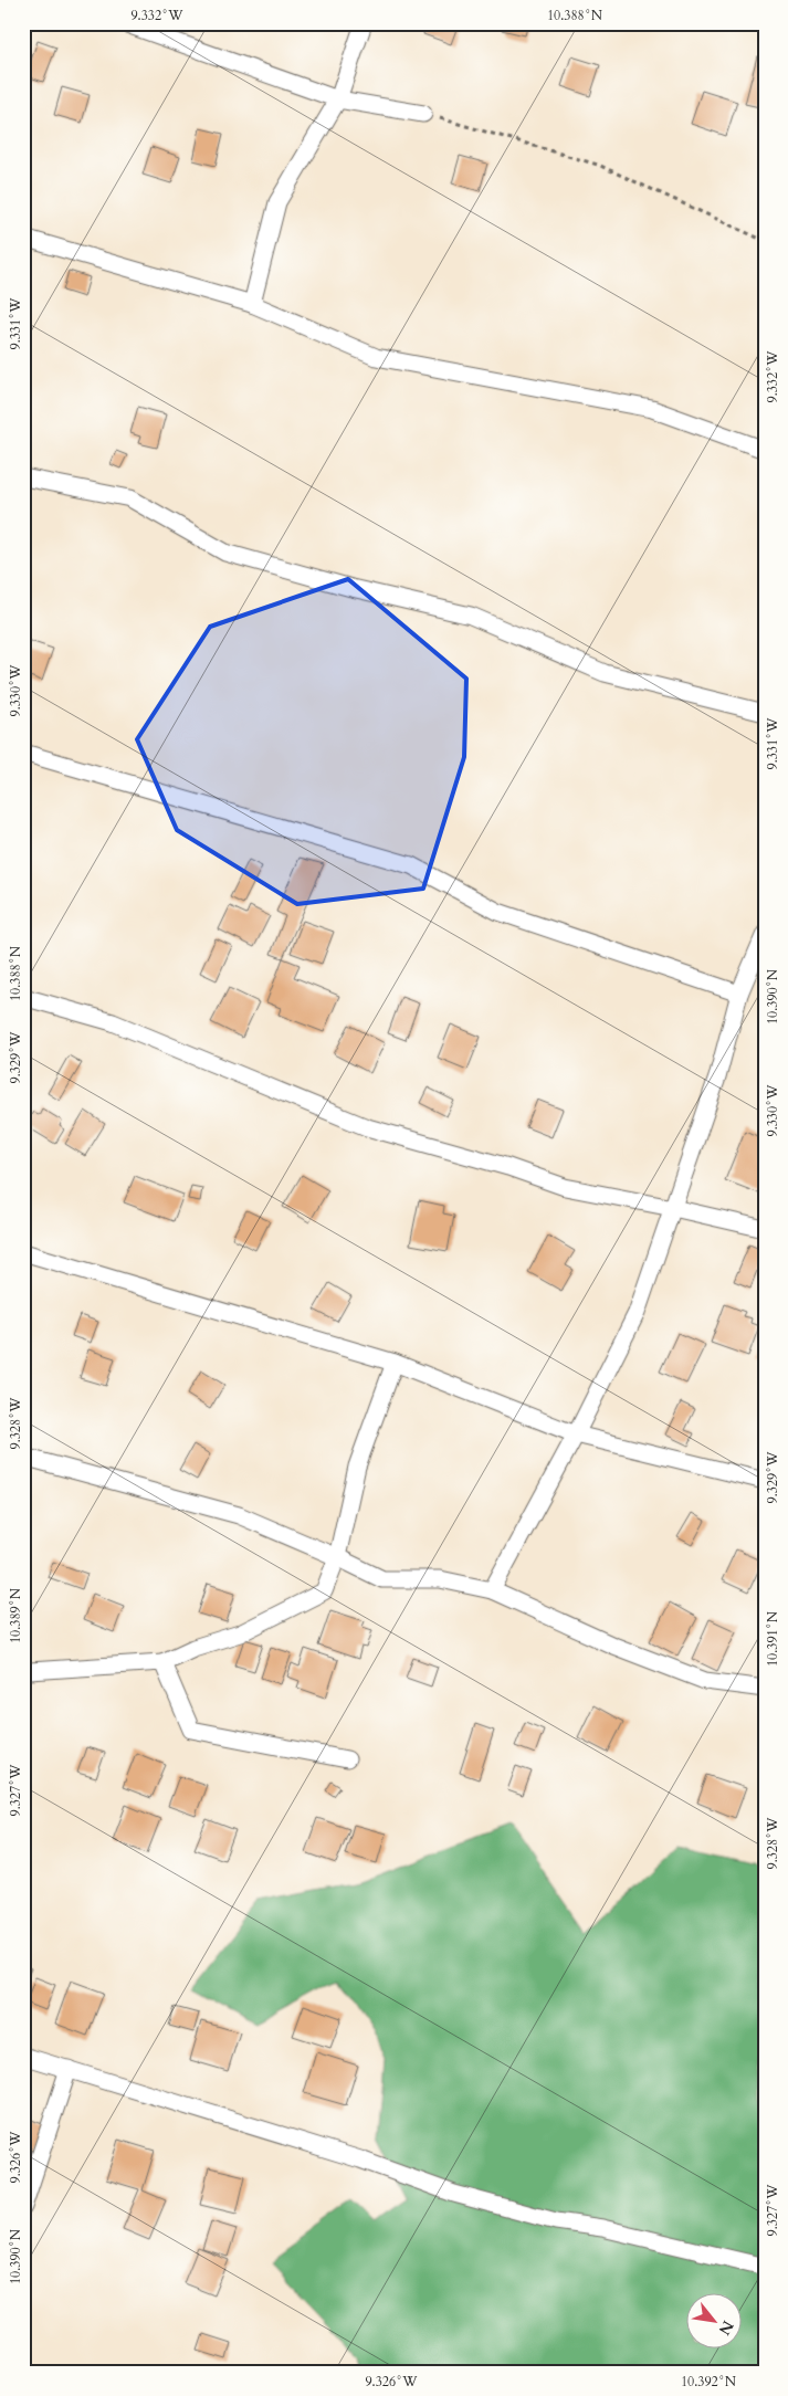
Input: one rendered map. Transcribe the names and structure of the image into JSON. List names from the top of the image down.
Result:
{
  "north": "bottom right",
  "coordinates": [
    "9.332°W",
    "10.388°N",
    "9.331°W",
    "9.330°W",
    "10.390°N",
    "9.329°W",
    "9.328°W",
    "10.389°N",
    "10.391°N",
    "9.327°W",
    "9.326°W",
    "10.392°N"
  ]
}
